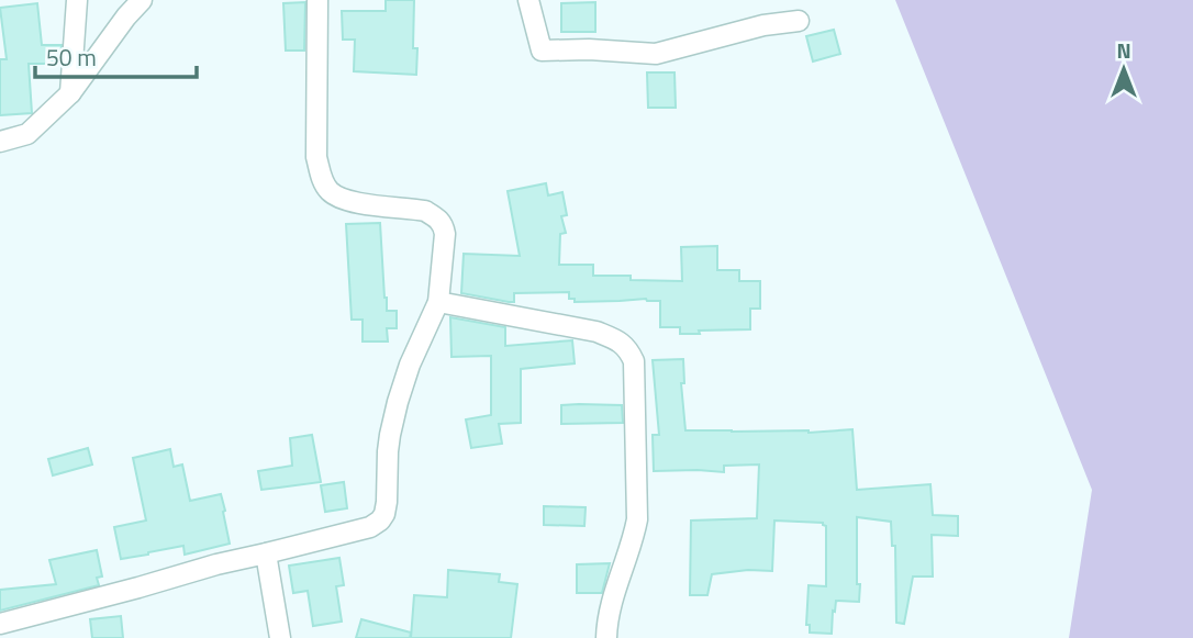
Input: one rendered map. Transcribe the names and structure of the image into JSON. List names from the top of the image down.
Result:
{
  "scale_bar": "50 m",
  "north": "top"
}
